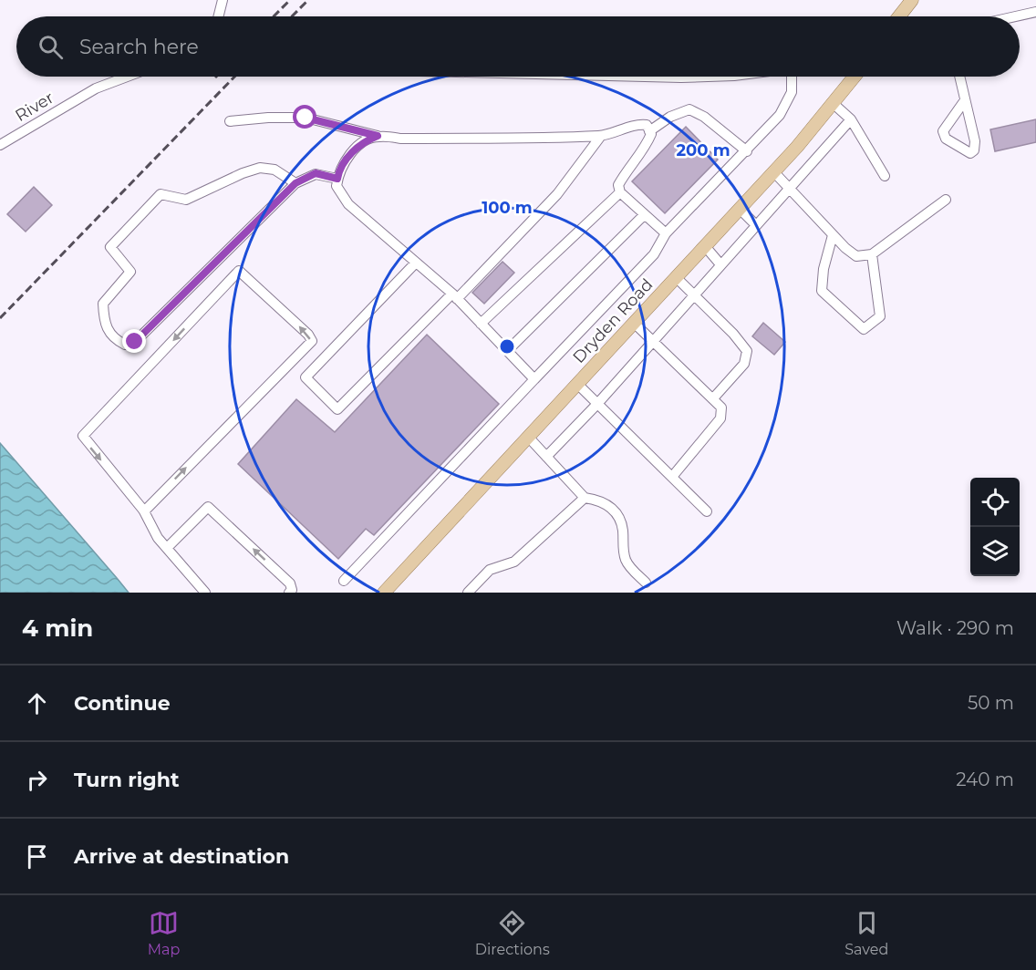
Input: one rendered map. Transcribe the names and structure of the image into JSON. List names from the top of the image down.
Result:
{
  "streets": {
    "main road": ["Dryden Road"],
    "street": ["River"]
  },
  "page": {
    "search": "Search here",
    "heading": ["4 min", "Walk · 290 m"],
    "list": [
      ["Continue", "50 m"],
      ["Turn right", "240 m"],
      "Arrive at destination"
    ],
    "nav": ["Map", "Directions", "Saved"]
  },
  "rings": ["200 m", "100 m"]
}
